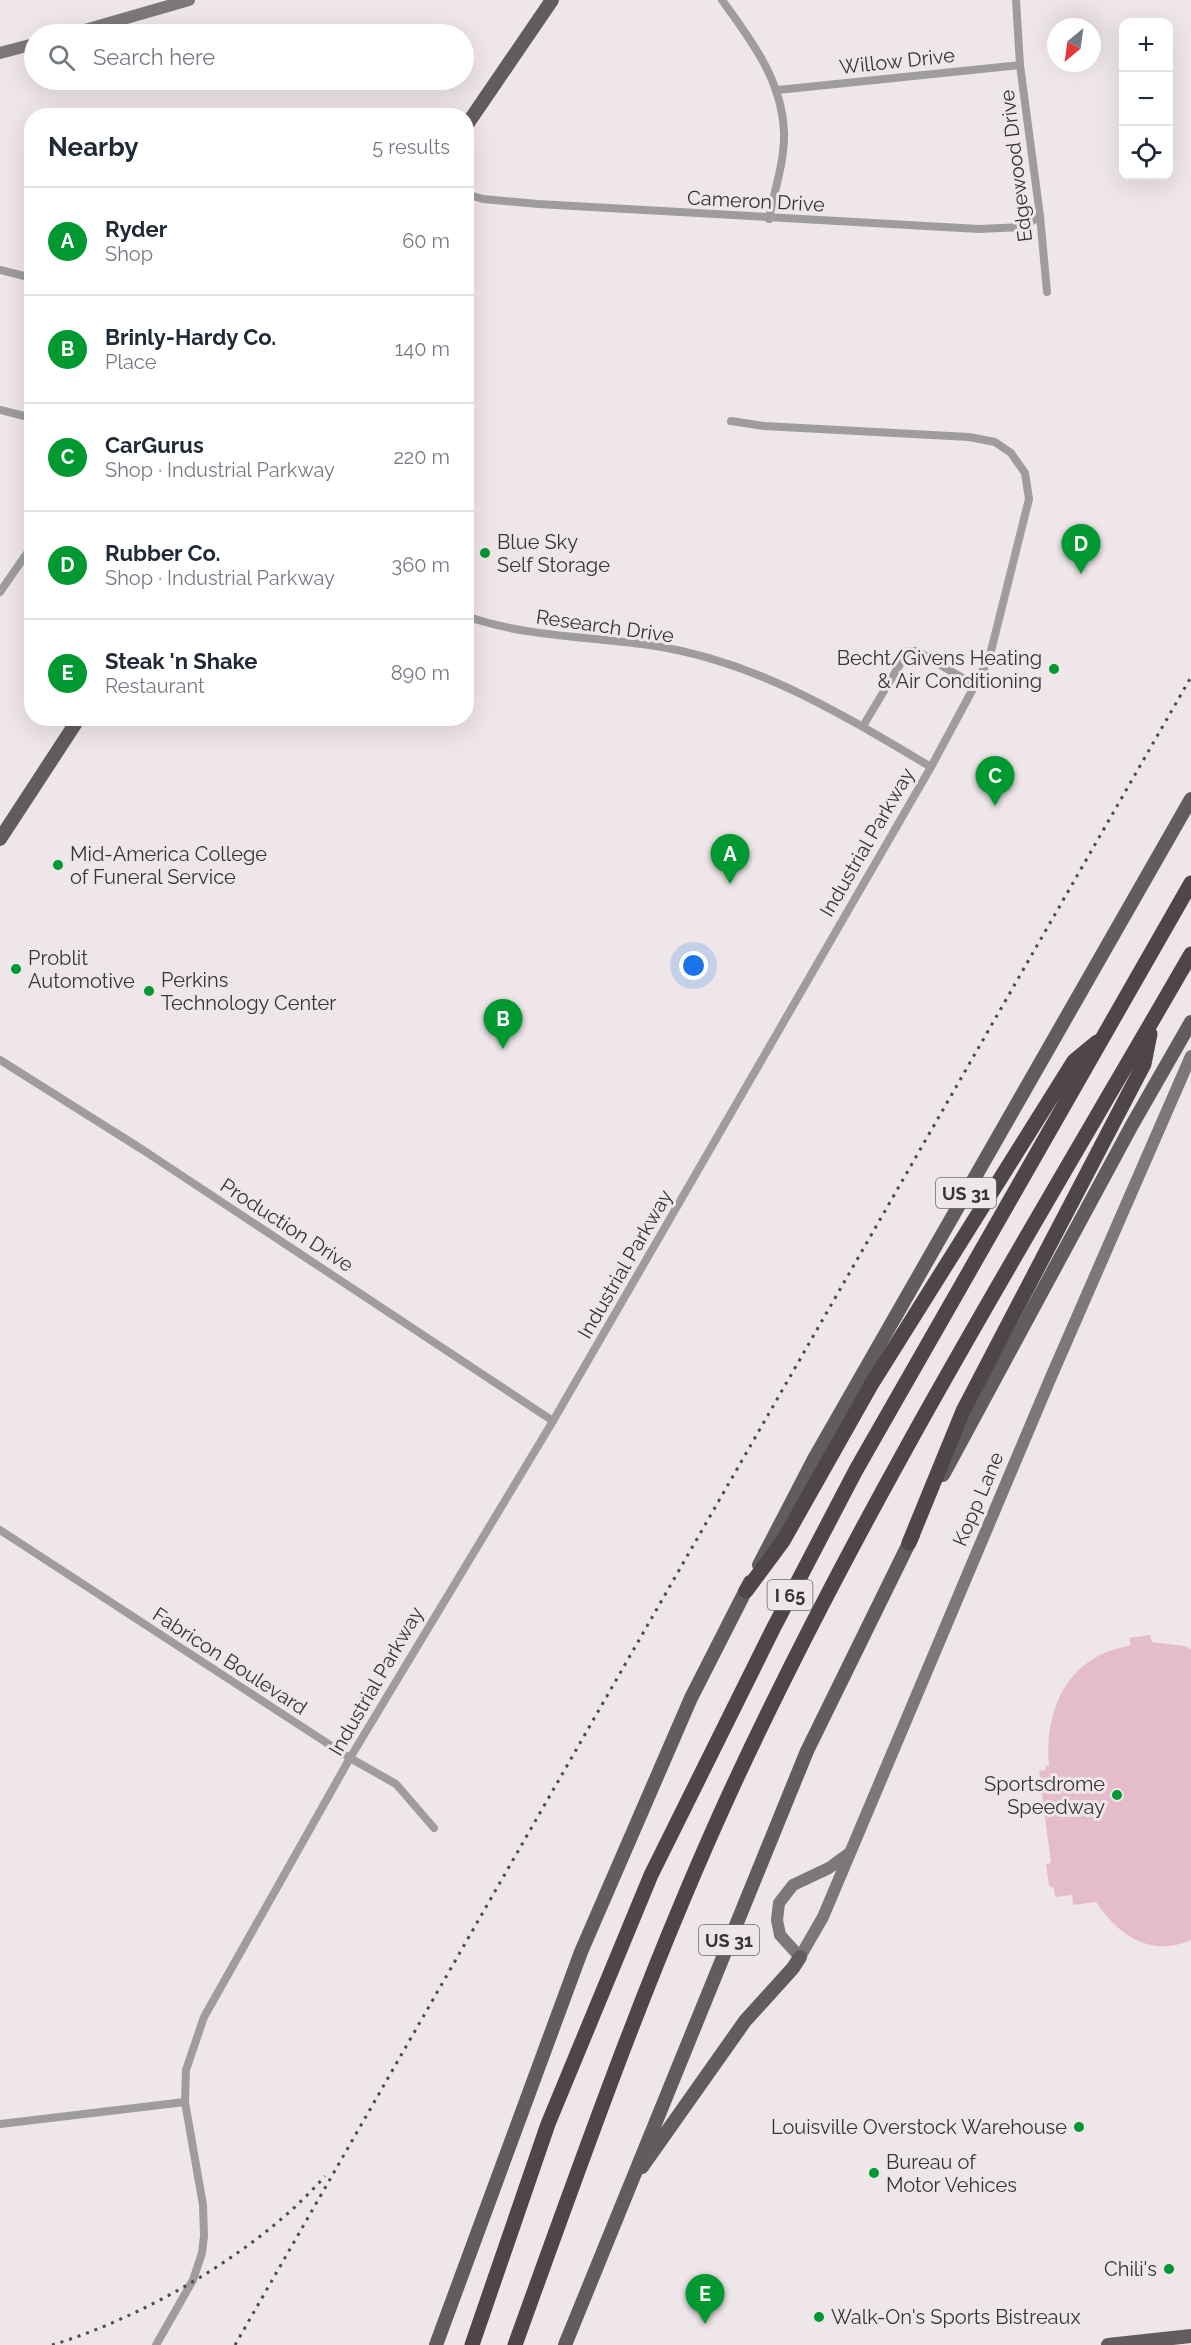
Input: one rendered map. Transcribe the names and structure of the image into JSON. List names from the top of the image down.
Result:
{
  "streets": {
    "highway": ["I 65"],
    "main road": ["US 31"],
    "street": [
      "Willow Drive",
      "Edgewood Drive",
      "Cameron Drive",
      "Research Drive",
      "Industrial Parkway",
      "Production Drive",
      "Kopp Lane",
      "Fabricon Boulevard"
    ]
  },
  "crossings": [
    ["Willow Drive", "Edgewood Drive"],
    ["Edgewood Drive", "Cameron Drive"],
    ["Research Drive", "Industrial Parkway"],
    ["Industrial Parkway", "Production Drive"],
    ["Industrial Parkway", "Fabricon Boulevard"]
  ],
  "places": [
    "Blue Sky Self Storage",
    "Becht/Givens Heating & Air Conditioning",
    "Mid-America College of Funeral Service",
    "Problit Automotive",
    "Perkins Technology Center",
    "Sportsdrome Speedway",
    "Louisville Overstock Warehouse",
    "Bureau of Motor Vehices",
    "Chili's",
    "Walk-On's Sports Bistreaux"
  ],
  "north": "bottom left",
  "page": {
    "map_buttons": ["+", "−"],
    "search": "Search here",
    "heading": ["Nearby", "5 results"],
    "list": [
      {
        "mark": "A",
        "name": "Ryder",
        "note": "Shop",
        "value": "60 m"
      },
      {
        "mark": "B",
        "name": "Brinly-Hardy Co.",
        "note": "Place",
        "value": "140 m"
      },
      {
        "mark": "C",
        "name": "CarGurus",
        "note": "Shop · Industrial Parkway",
        "value": "220 m"
      },
      {
        "mark": "D",
        "name": "Rubber Co.",
        "note": "Shop · Industrial Parkway",
        "value": "360 m"
      },
      {
        "mark": "E",
        "name": "Steak 'n Shake",
        "note": "Restaurant",
        "value": "890 m"
      }
    ],
    "pins": [
      "D",
      "C",
      "A",
      "B",
      "E"
    ]
  }
}
